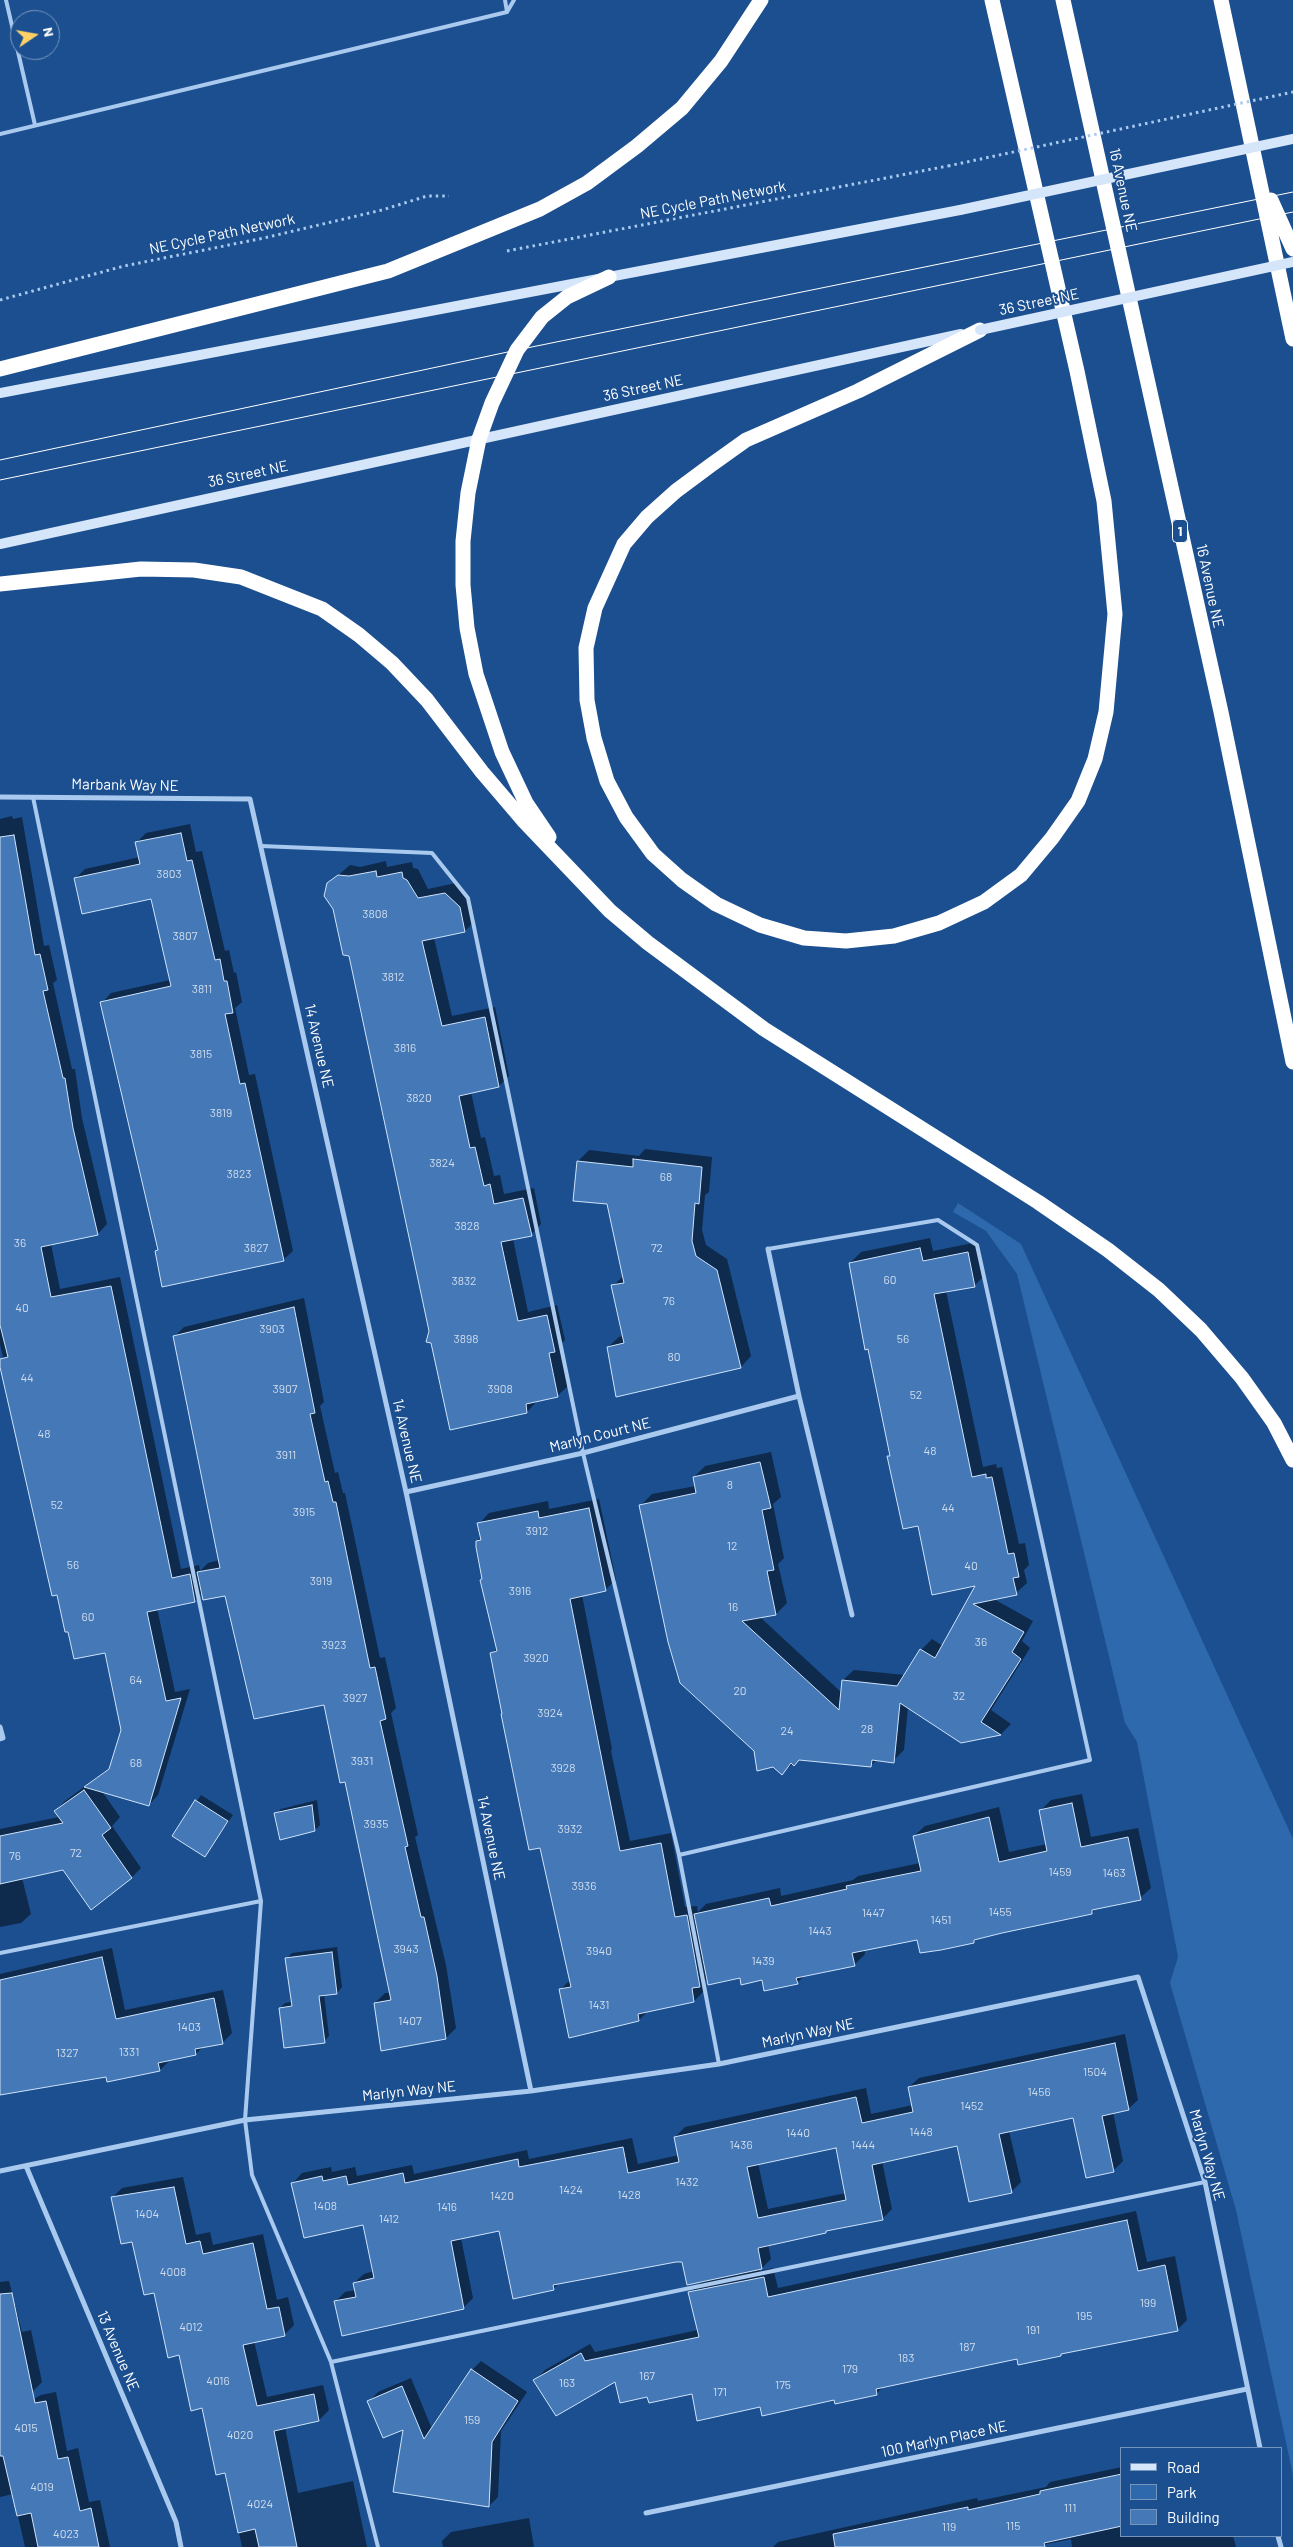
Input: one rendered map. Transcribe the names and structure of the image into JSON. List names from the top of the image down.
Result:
{
  "streets": {
    "highway": ["16 Avenue NE", "1"],
    "main road": ["36 Street NE"],
    "street": [
      "Marbank Way NE",
      "14 Avenue NE",
      "Marlyn Court NE",
      "Marlyn Way NE",
      "13 Avenue NE",
      "100 Marlyn Place NE"
    ],
    "path": ["NE Cycle Path Network"]
  },
  "crossings": [
    ["Marbank Way NE", "14 Avenue NE"],
    ["14 Avenue NE", "Marlyn Court NE"],
    ["14 Avenue NE", "Marlyn Way NE"],
    ["Marlyn Way NE", "13 Avenue NE"],
    ["Marlyn Way NE", "100 Marlyn Place NE"]
  ],
  "house_numbers": [
    "3803",
    "3808",
    "3807",
    "3812",
    "3811",
    "3816",
    "3815",
    "3820",
    "3819",
    "3824",
    "3823",
    "68",
    "3828",
    "36",
    "3827",
    "72",
    "60",
    "3832",
    "76",
    "40",
    "3903",
    "3898",
    "56",
    "80",
    "44",
    "3907",
    "3908",
    "52",
    "48",
    "48",
    "3911",
    "8",
    "52",
    "44",
    "3915",
    "3912",
    "12",
    "56",
    "40",
    "3919",
    "3916",
    "16",
    "60",
    "36",
    "3923",
    "3920",
    "64",
    "20",
    "32",
    "3927",
    "3924",
    "28",
    "24",
    "3931",
    "68",
    "3928",
    "3935",
    "3932",
    "72",
    "76",
    "1459",
    "1463",
    "3936",
    "1455",
    "1447",
    "1451",
    "1443",
    "3943",
    "3940",
    "1439",
    "1431",
    "1407",
    "1403",
    "1331",
    "1327",
    "1504",
    "1456",
    "1452",
    "1448",
    "1440",
    "1436",
    "1444",
    "1432",
    "1424",
    "1428",
    "1420",
    "1408",
    "1416",
    "1404",
    "1412",
    "4008",
    "199",
    "195",
    "4012",
    "191",
    "187",
    "183",
    "179",
    "167",
    "4016",
    "163",
    "175",
    "171",
    "159",
    "4015",
    "4020",
    "4019",
    "4024",
    "111",
    "115",
    "119",
    "4023"
  ],
  "legend": ["Road", "Park", "Building"],
  "north": "right"
}
